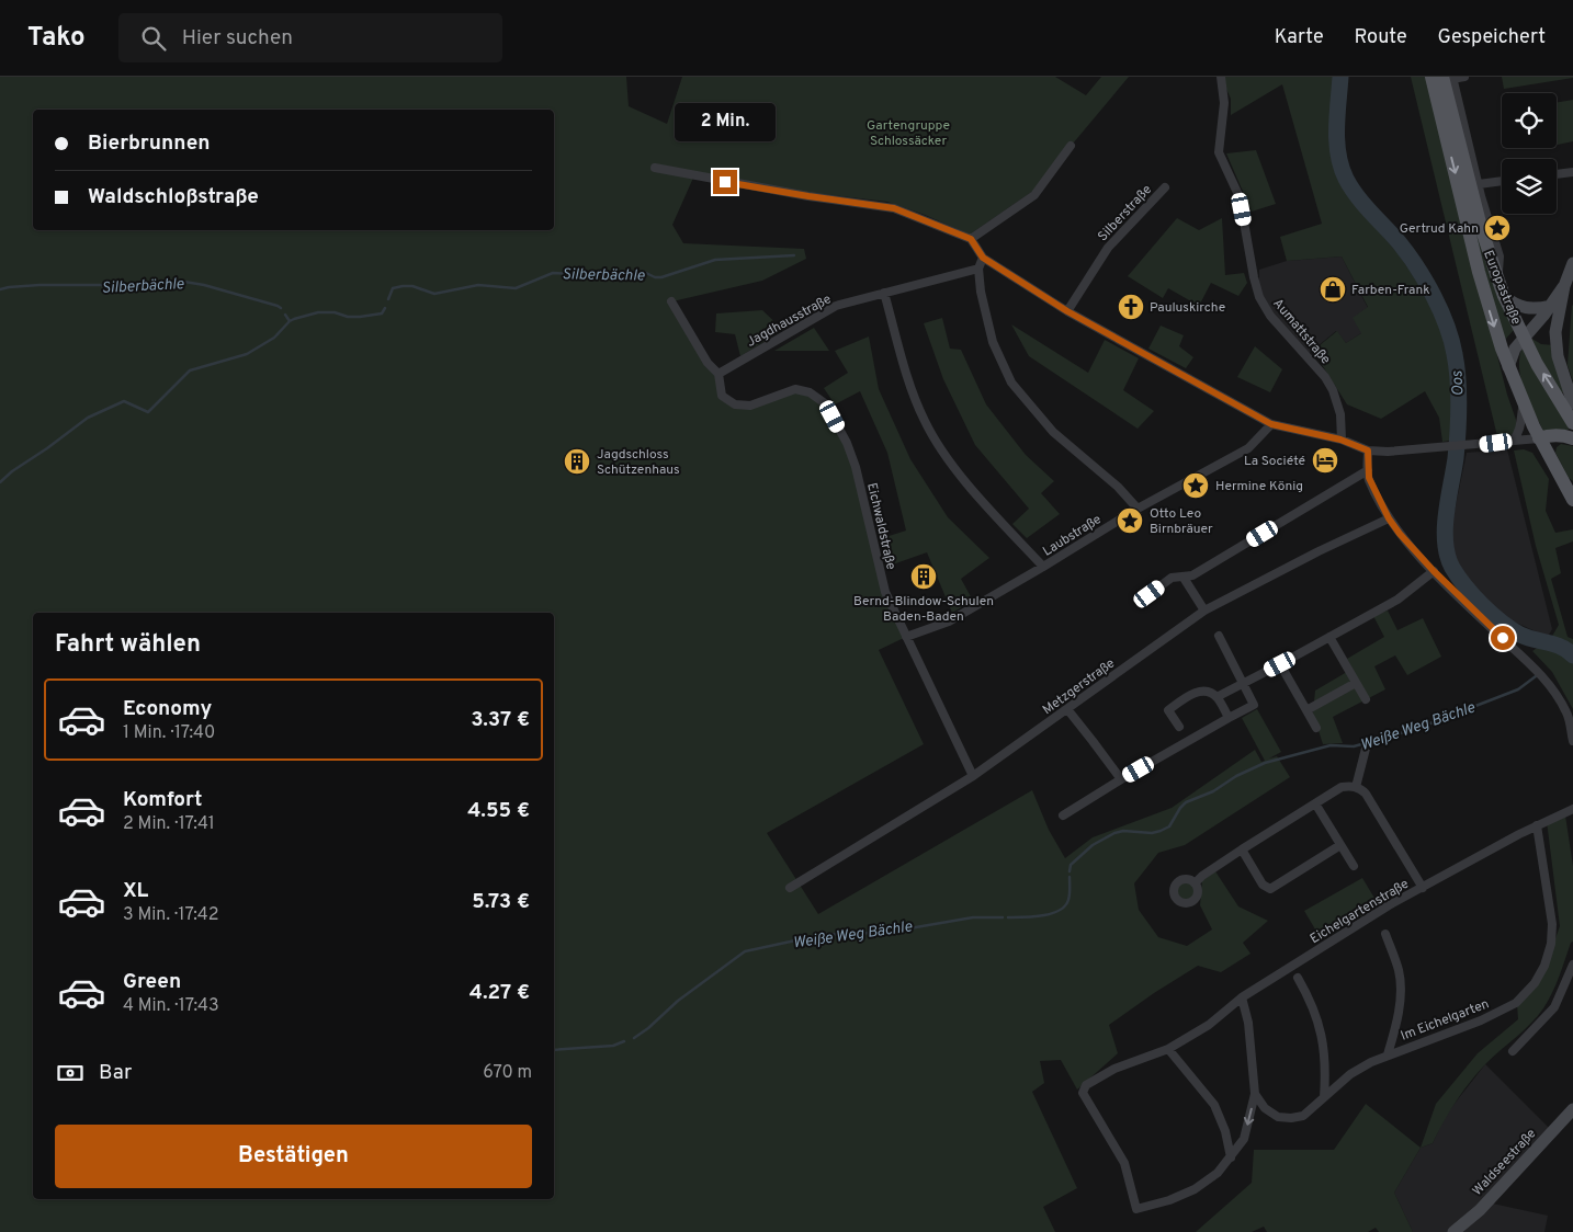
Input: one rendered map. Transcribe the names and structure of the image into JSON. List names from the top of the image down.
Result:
{
  "streets": {
    "main road": ["Europastraße"],
    "street": [
      "Silberstraße",
      "Jagdhausstraße",
      "Aumattstraße",
      "Eichwaldstraße",
      "Laubstraße",
      "Metzgerstraße",
      "Eichelgartenstraße",
      "Im Eichelgarten",
      "Waldseestraße"
    ]
  },
  "crossings": [
    ["Jagdhausstraße", "Eichwaldstraße"],
    ["Eichwaldstraße", "Laubstraße"],
    ["Eichwaldstraße", "Metzgerstraße"],
    ["Eichelgartenstraße", "Im Eichelgarten"]
  ],
  "water": ["Silberbächle", "Oos", "Weiße Weg Bächle"],
  "parks": ["Gartengruppe Schlossäcker"],
  "places": {
    "place": ["Gertrud Kahn", "Hermine König", "Otto Leo Birnbräuer"],
    "shop": ["Farben-Frank"],
    "church": ["Pauluskirche"],
    "hotel": ["La Société"],
    "building": ["Jagdschloss Schützenhaus", "Bernd-Blindow-Schulen Baden-Baden"]
  },
  "page": {
    "header": "Tako",
    "search": "Hier suchen",
    "nav": ["Karte", "Route", "Gespeichert"],
    "bubble": "2 Min.",
    "banner": ["Bierbrunnen", "Waldschloßstraße"],
    "heading": "Fahrt wählen",
    "list": [
      {
        "name": "Economy",
        "note": "1 Min. · 17:40",
        "value": "3.37 €"
      },
      {
        "name": "Komfort",
        "note": "2 Min. · 17:41",
        "value": "4.55 €"
      },
      {
        "name": "XL",
        "note": "3 Min. · 17:42",
        "value": "5.73 €"
      },
      {
        "name": "Green",
        "note": "4 Min. · 17:43",
        "value": "4.27 €"
      }
    ],
    "pay": ["Bar", "670 m"],
    "buttons": "Bestätigen"
  }
}
